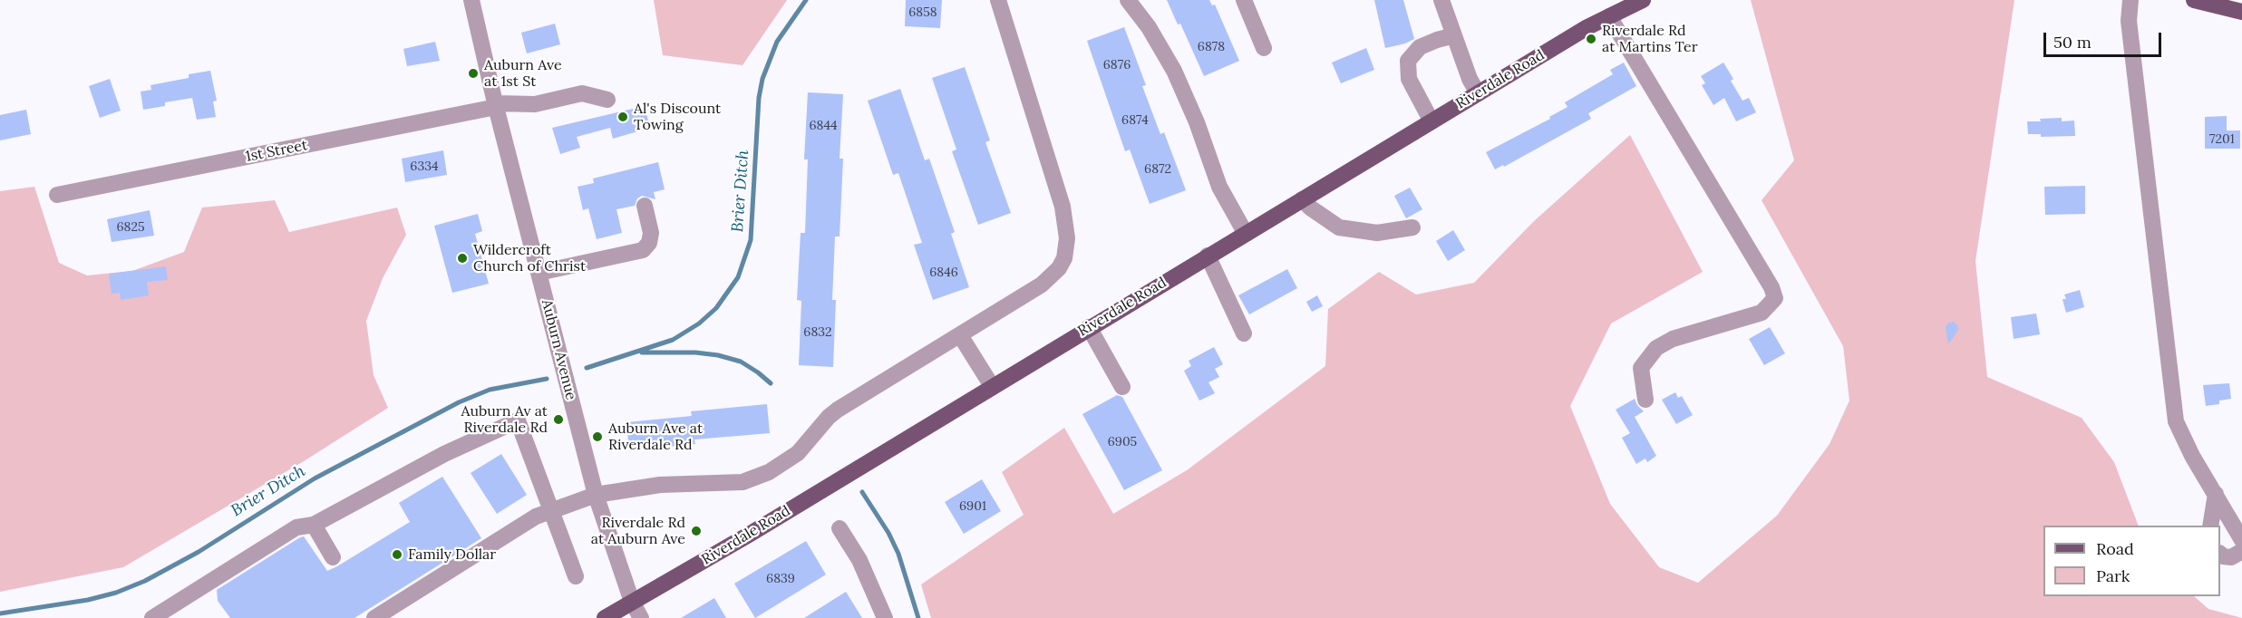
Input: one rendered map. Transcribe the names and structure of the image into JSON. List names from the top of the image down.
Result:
{
  "streets": {
    "main road": ["Riverdale Road"],
    "street": ["1st Street", "Auburn Avenue"]
  },
  "crossings": [
    ["Riverdale Road", "Auburn Avenue"],
    ["1st Street", "Auburn Avenue"]
  ],
  "water": ["Brier Ditch"],
  "places": [
    "Riverdale Rd at Martins Ter",
    "Auburn Ave at 1st St",
    "Al's Discount Towing",
    "Wildercroft Church of Christ",
    "Auburn Av at Riverdale Rd",
    "Auburn Ave at Riverdale Rd",
    "Riverdale Rd at Auburn Ave",
    "Family Dollar"
  ],
  "house_numbers": [
    "6858",
    "6878",
    "6876",
    "6874",
    "6844",
    "7201",
    "6334",
    "6872",
    "6825",
    "6846",
    "6832",
    "6905",
    "6901",
    "6839"
  ],
  "legend": ["Road", "Park"],
  "scale_bar": "50 m"
}
